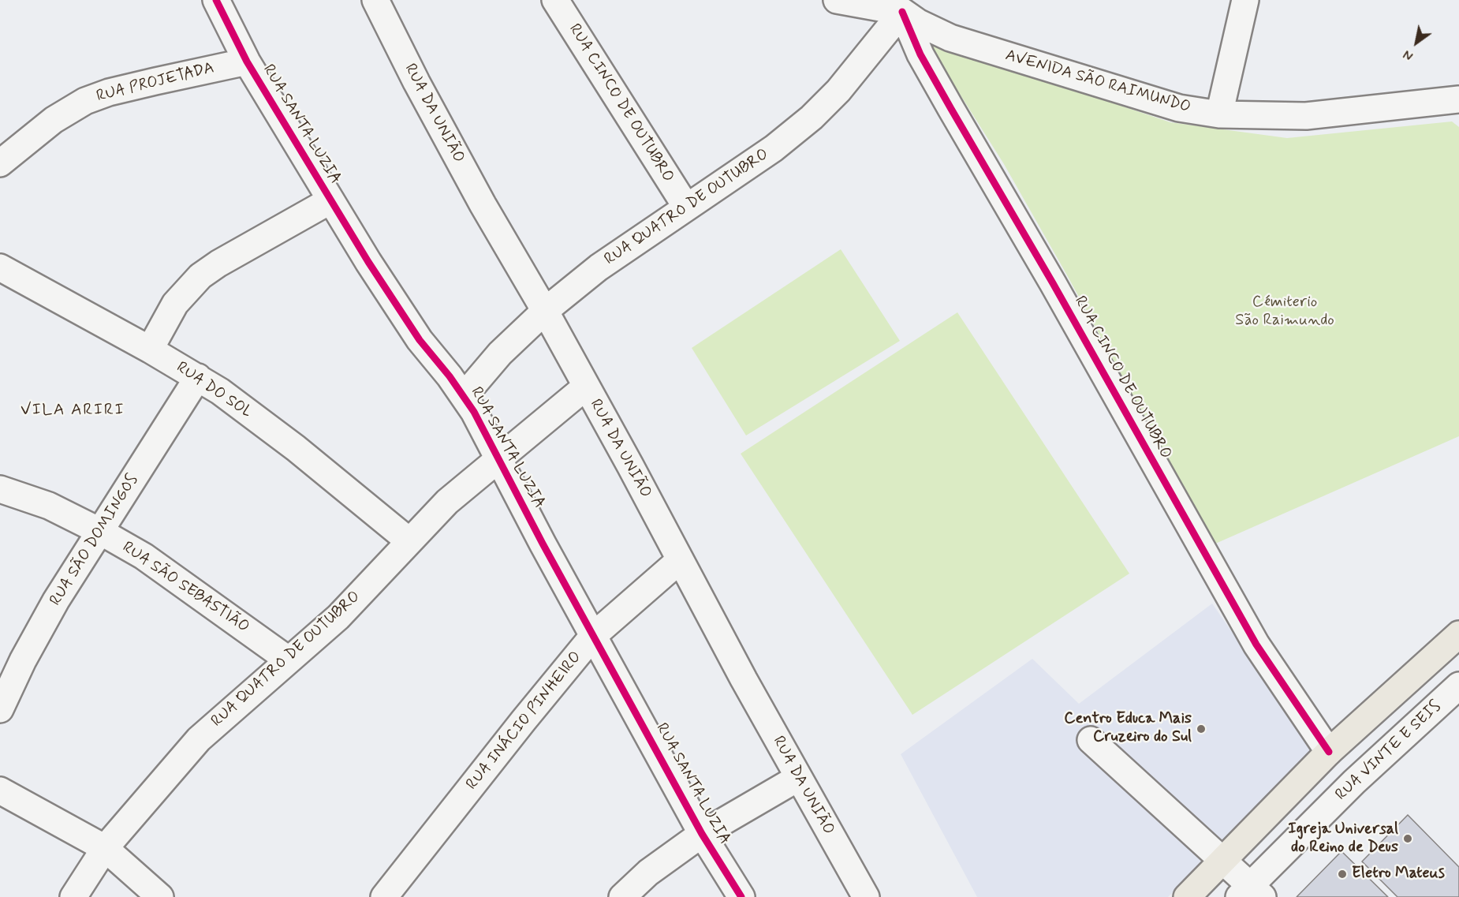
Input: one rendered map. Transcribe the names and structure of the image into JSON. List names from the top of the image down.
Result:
{
  "streets": {
    "street": [
      "AVENIDA SÃO RAIMUNDO",
      "RUA PROJETADA",
      "RUA CINCO DE OUTUBRO",
      "RUA DA UNIÃO",
      "RUA SANTA LUZIA",
      "RUA QUATRO DE OUTUBRO",
      "RUA DO SOL",
      "RUA SÃO DOMINGOS",
      "RUA SÃO SEBASTIÃO",
      "RUA INÁCIO PINHEIRO",
      "RUA VINTE E SEIS"
    ]
  },
  "crossings": [
    ["AVENIDA SÃO RAIMUNDO", "RUA CINCO DE OUTUBRO"],
    ["AVENIDA SÃO RAIMUNDO", "RUA QUATRO DE OUTUBRO"],
    ["RUA PROJETADA", "RUA SANTA LUZIA"],
    ["RUA CINCO DE OUTUBRO", "RUA QUATRO DE OUTUBRO"],
    ["RUA DA UNIÃO", "RUA QUATRO DE OUTUBRO"],
    ["RUA DA UNIÃO", "RUA INÁCIO PINHEIRO"],
    ["RUA SANTA LUZIA", "RUA QUATRO DE OUTUBRO"],
    ["RUA SANTA LUZIA", "RUA INÁCIO PINHEIRO"],
    ["RUA QUATRO DE OUTUBRO", "RUA DO SOL"],
    ["RUA QUATRO DE OUTUBRO", "RUA SÃO SEBASTIÃO"],
    ["RUA DO SOL", "RUA SÃO DOMINGOS"],
    ["RUA SÃO DOMINGOS", "RUA SÃO SEBASTIÃO"]
  ],
  "districts": ["VILA ARIRI"],
  "parks": ["Cémiterio São Raimundo"],
  "places": ["Centro Educa Mais Cruzeiro do Sul", "Igreja Universal do Reino de Deus", "Eletro Mateus"],
  "north": "bottom left"
}
